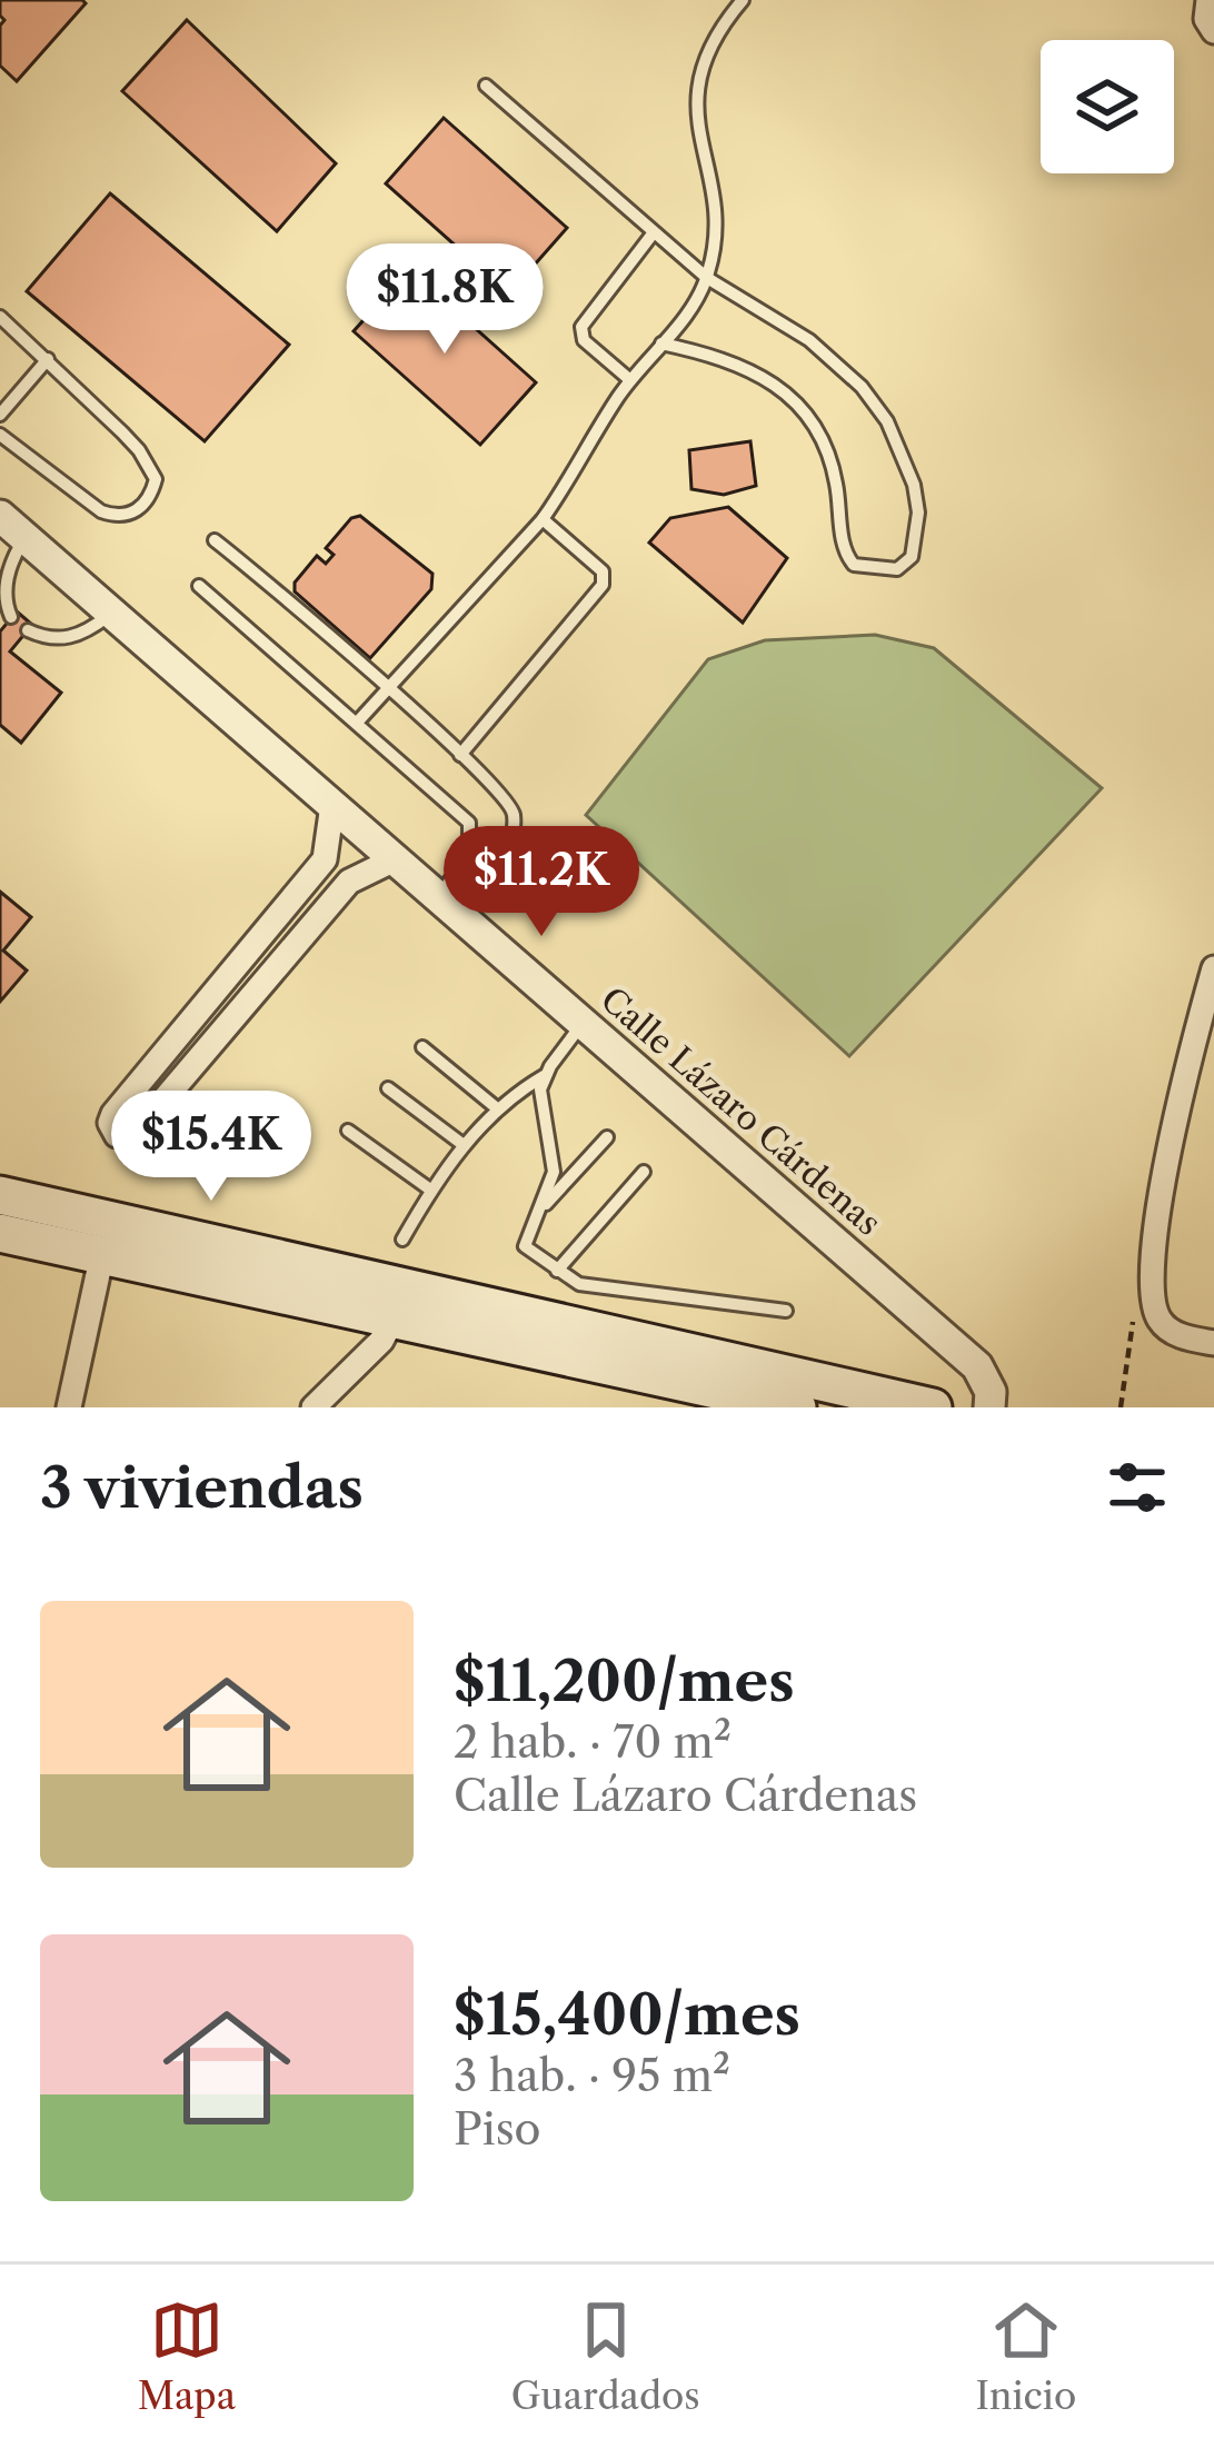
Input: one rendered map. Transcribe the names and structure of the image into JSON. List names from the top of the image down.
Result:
{
  "streets": {
    "street": ["Calle Lázaro Cárdenas"]
  },
  "page": {
    "price": ["$11.8K", "$11.2K", "$15.4K"],
    "heading": "3 viviendas",
    "list": [
      {
        "name": "$11,200/mes",
        "note": "2 hab. · 70 m² · Calle Lázaro Cárdenas"
      },
      {
        "name": "$15,400/mes",
        "note": "3 hab. · 95 m² · Piso"
      }
    ],
    "tabs": ["Mapa", "Guardados", "Inicio"]
  }
}
